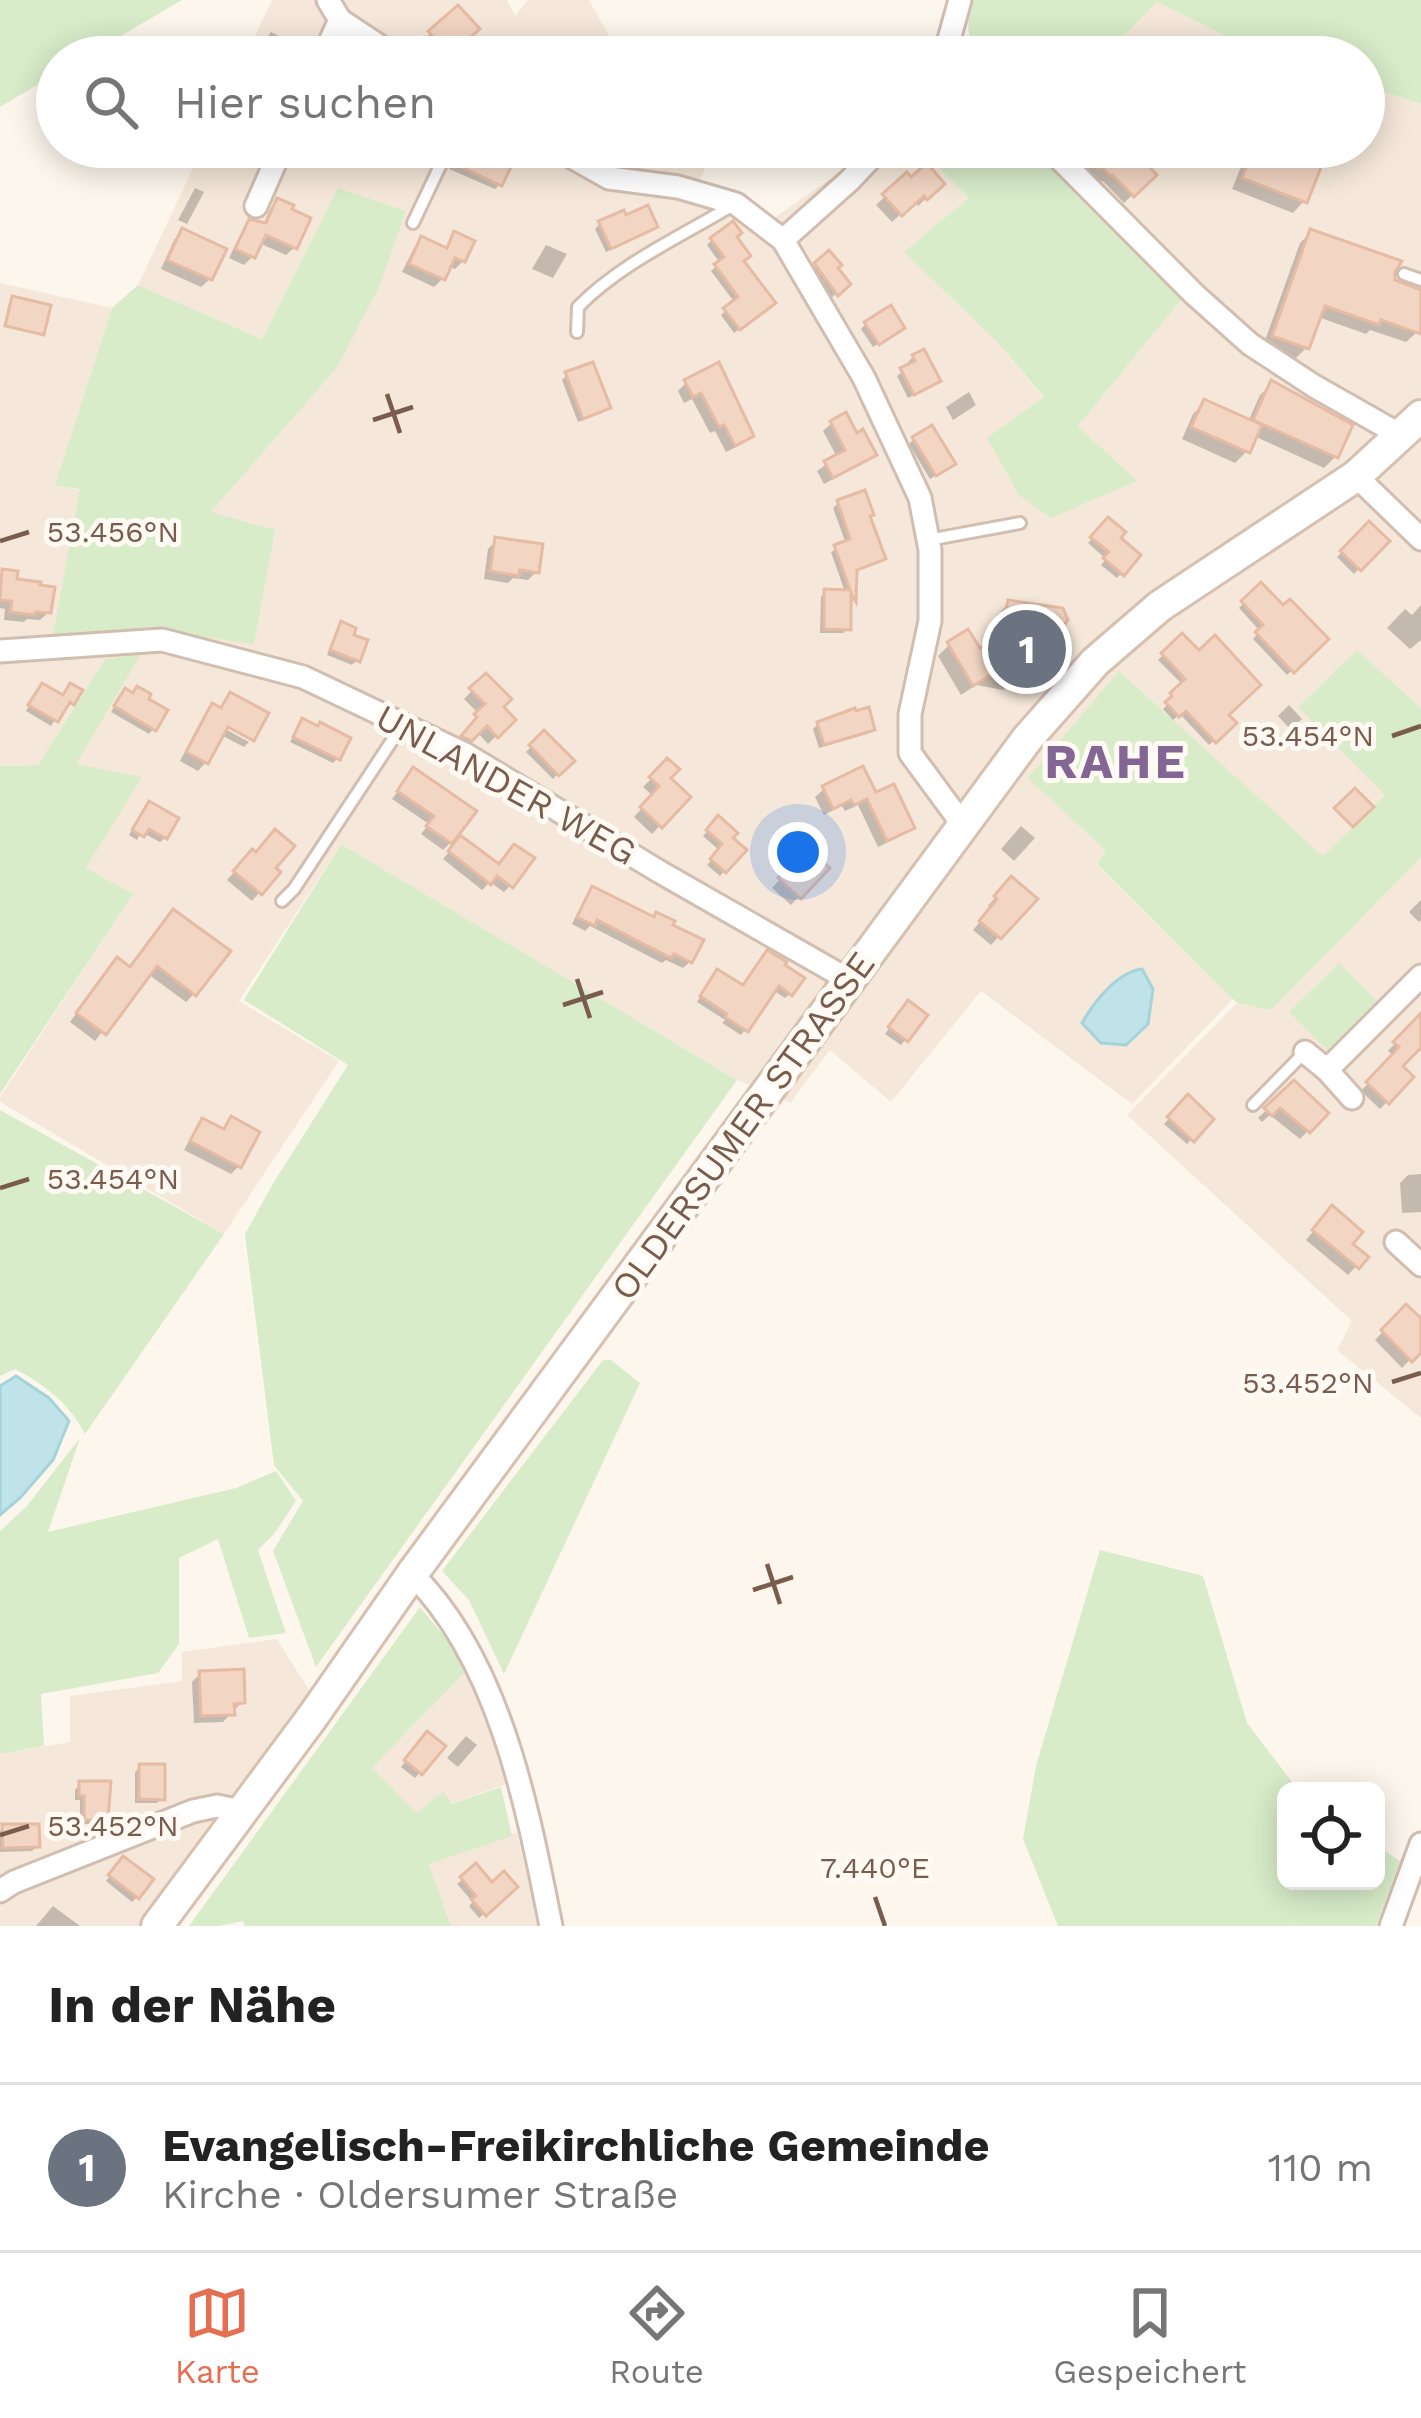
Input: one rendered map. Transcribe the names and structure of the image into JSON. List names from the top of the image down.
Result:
{
  "streets": {
    "main road": ["OLDERSUMER STRASSE"],
    "street": ["UNLANDER WEG"]
  },
  "crossings": [
    ["UNLANDER WEG", "OLDERSUMER STRASSE"]
  ],
  "districts": ["RAHE"],
  "page": {
    "search": "Hier suchen",
    "pins": "1",
    "heading": "In der Nähe",
    "list": [
      {
        "mark": "1",
        "name": "Evangelisch-Freikirchliche Gemeinde",
        "note": "Kirche · Oldersumer Straße",
        "value": "110 m"
      }
    ],
    "nav": ["Karte", "Route", "Gespeichert"]
  },
  "coordinates": [
    "53.456°N",
    "53.454°N",
    "53.452°N",
    "7.440°E"
  ]
}
